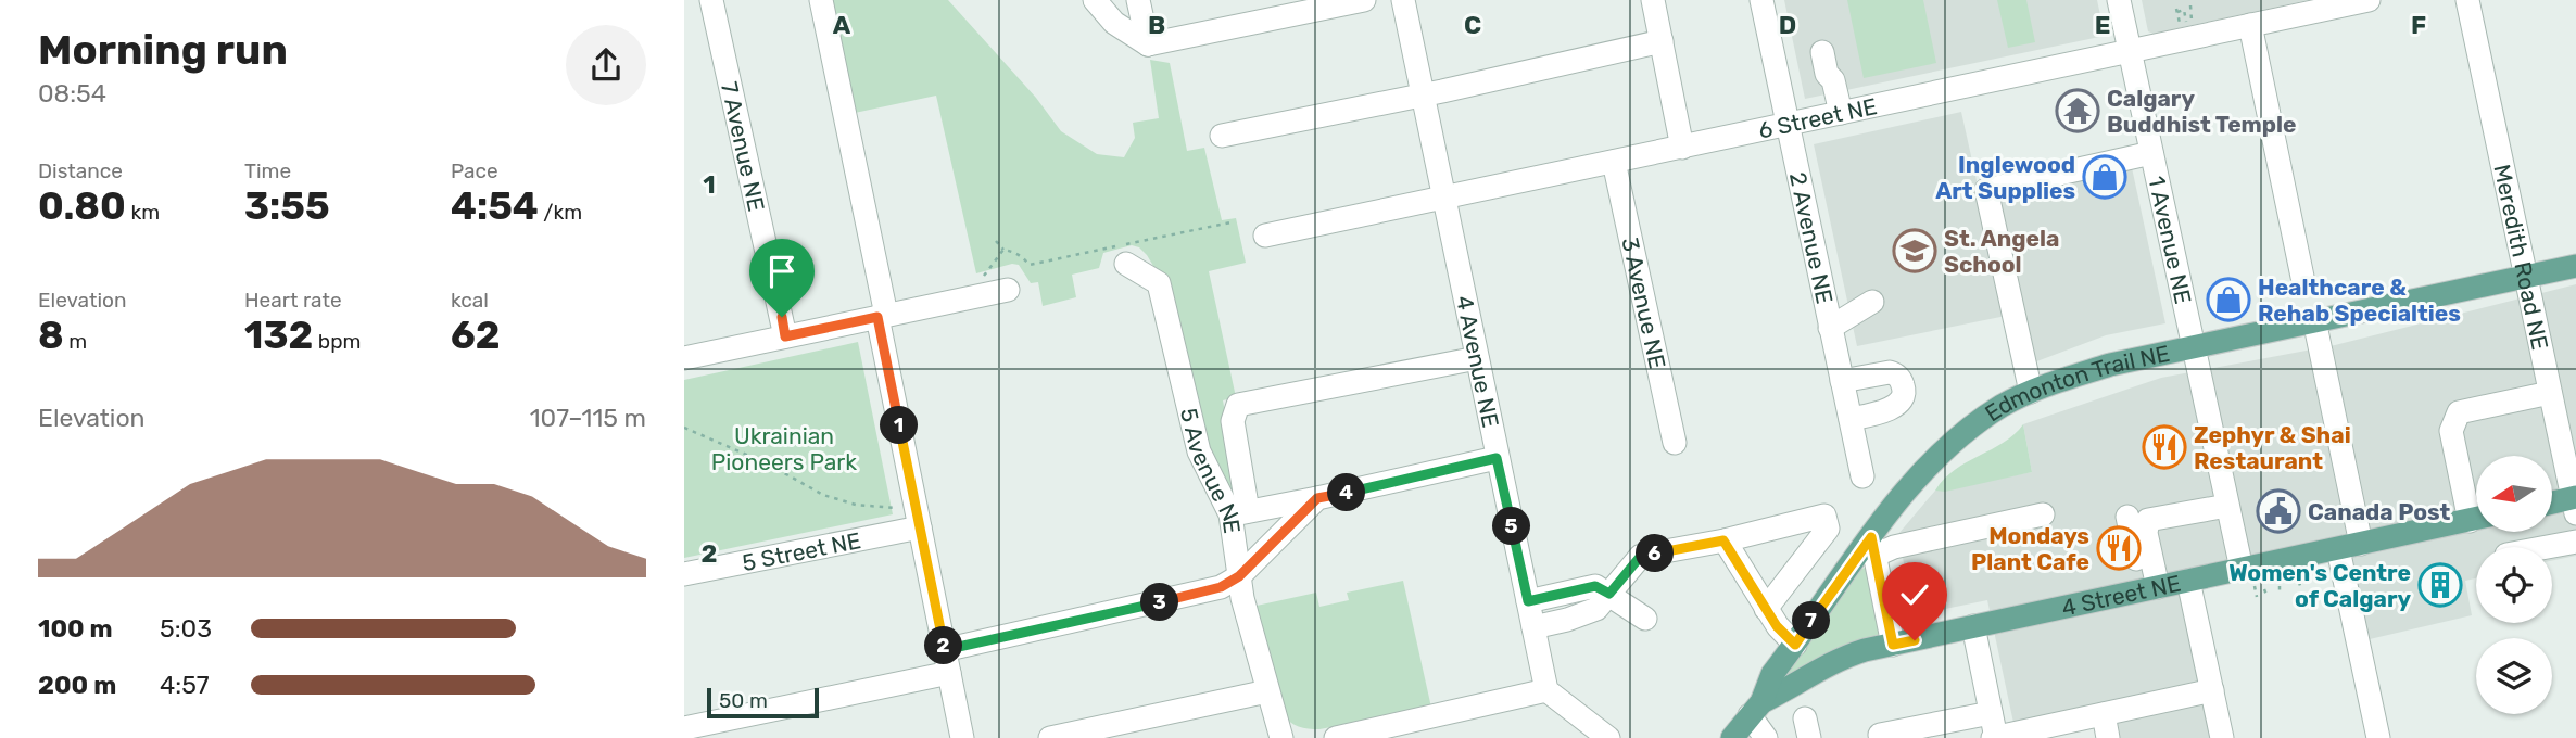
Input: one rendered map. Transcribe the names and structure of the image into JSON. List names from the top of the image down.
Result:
{
  "streets": {
    "main road": ["Edmonton Trail NE", "4 Street NE"],
    "street": [
      "6 Street NE",
      "7 Avenue NE",
      "2 Avenue NE",
      "1 Avenue NE",
      "Meredith Road NE",
      "3 Avenue NE",
      "4 Avenue NE",
      "5 Avenue NE",
      "5 Street NE"
    ]
  },
  "crossings": [
    ["6 Street NE", "2 Avenue NE"],
    ["6 Street NE", "1 Avenue NE"],
    ["6 Street NE", "3 Avenue NE"],
    ["6 Street NE", "4 Avenue NE"],
    ["1 Avenue NE", "Edmonton Trail NE"],
    ["1 Avenue NE", "4 Street NE"],
    ["Meredith Road NE", "Edmonton Trail NE"],
    ["Edmonton Trail NE", "4 Street NE"]
  ],
  "parks": ["Ukrainian Pioneers Park"],
  "places": {
    "temple": ["Calgary Buddhist Temple"],
    "shop": ["Inglewood Art Supplies", "Healthcare & Rehab Specialties"],
    "school or university": ["St. Angela School"],
    "restaurant": ["Zephyr & Shai Restaurant", "Mondays Plant Cafe"],
    "public building": ["Canada Post"],
    "building": ["Women's Centre of Calgary"]
  },
  "scale_bar": "50 m",
  "north": "left",
  "page": {
    "heading": ["Morning run", "08:54"],
    "stats": [
      ["Distance", "0.80 km"],
      ["Time", "3:55"],
      ["Pace", "4:54 /km"],
      ["Elevation", "8 m"],
      ["Heart rate", "132 bpm"],
      ["kcal", "62"]
    ],
    "chart": ["Elevation", "107–115 m"],
    "pins": [
      "1",
      "4",
      "5",
      "6",
      "3",
      "7",
      "2"
    ],
    "list": [
      {
        "name": "100 m",
        "note": "5:03"
      },
      {
        "name": "200 m",
        "note": "4:57"
      }
    ],
    "scale": "50 m"
  },
  "grid": {
    "columns": [
      "A",
      "B",
      "C",
      "D",
      "E",
      "F"
    ],
    "rows": ["1", "2"]
  }
}
